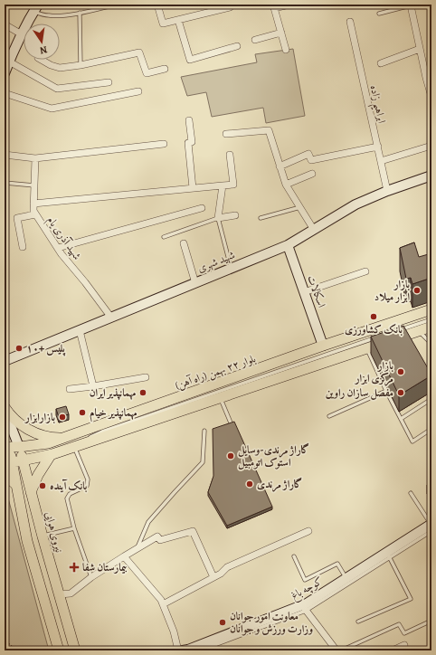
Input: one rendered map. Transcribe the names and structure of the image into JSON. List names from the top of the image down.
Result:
{
  "streets": {
    "main road": [
      "شهید شهری",
      "اسکالات",
      "بلوار ۲۲ بهمن (راه آهن)",
      "نیروی هوایی",
      "کوچه باغ"
    ],
    "street": ["ابراهیم زاده", "شهید آذری یام"]
  },
  "crossings": [
    ["ابراهیم زاده", "شهید شهری"],
    ["شهید آذری یام", "شهید شهری"],
    ["شهید شهری", "اسکالات"],
    ["اسکالات", "بلوار ۲۲ بهمن (راه آهن)"],
    ["بلوار ۲۲ بهمن (راه آهن)", "نیروی هوایی"]
  ],
  "places": {
    "other": [
      "بازار ابزار میلاد",
      "بانک کشاورزی",
      "پلیس +۱۰",
      "بازار مرکزی ابزار",
      "مهمانپذیر ایران",
      "مفصل سازان راوین",
      "مهمانپذیر خیام",
      "بازارابزار",
      "گاراژ مرندی-وسایل استوک اتومبیل",
      "گاراژ مرندی",
      "بانک آینده",
      "معاونت امور جوانان وزارت ورزش و جوانان"
    ],
    "health": ["بیمارستان شفا"]
  },
  "north": "bottom"
}
